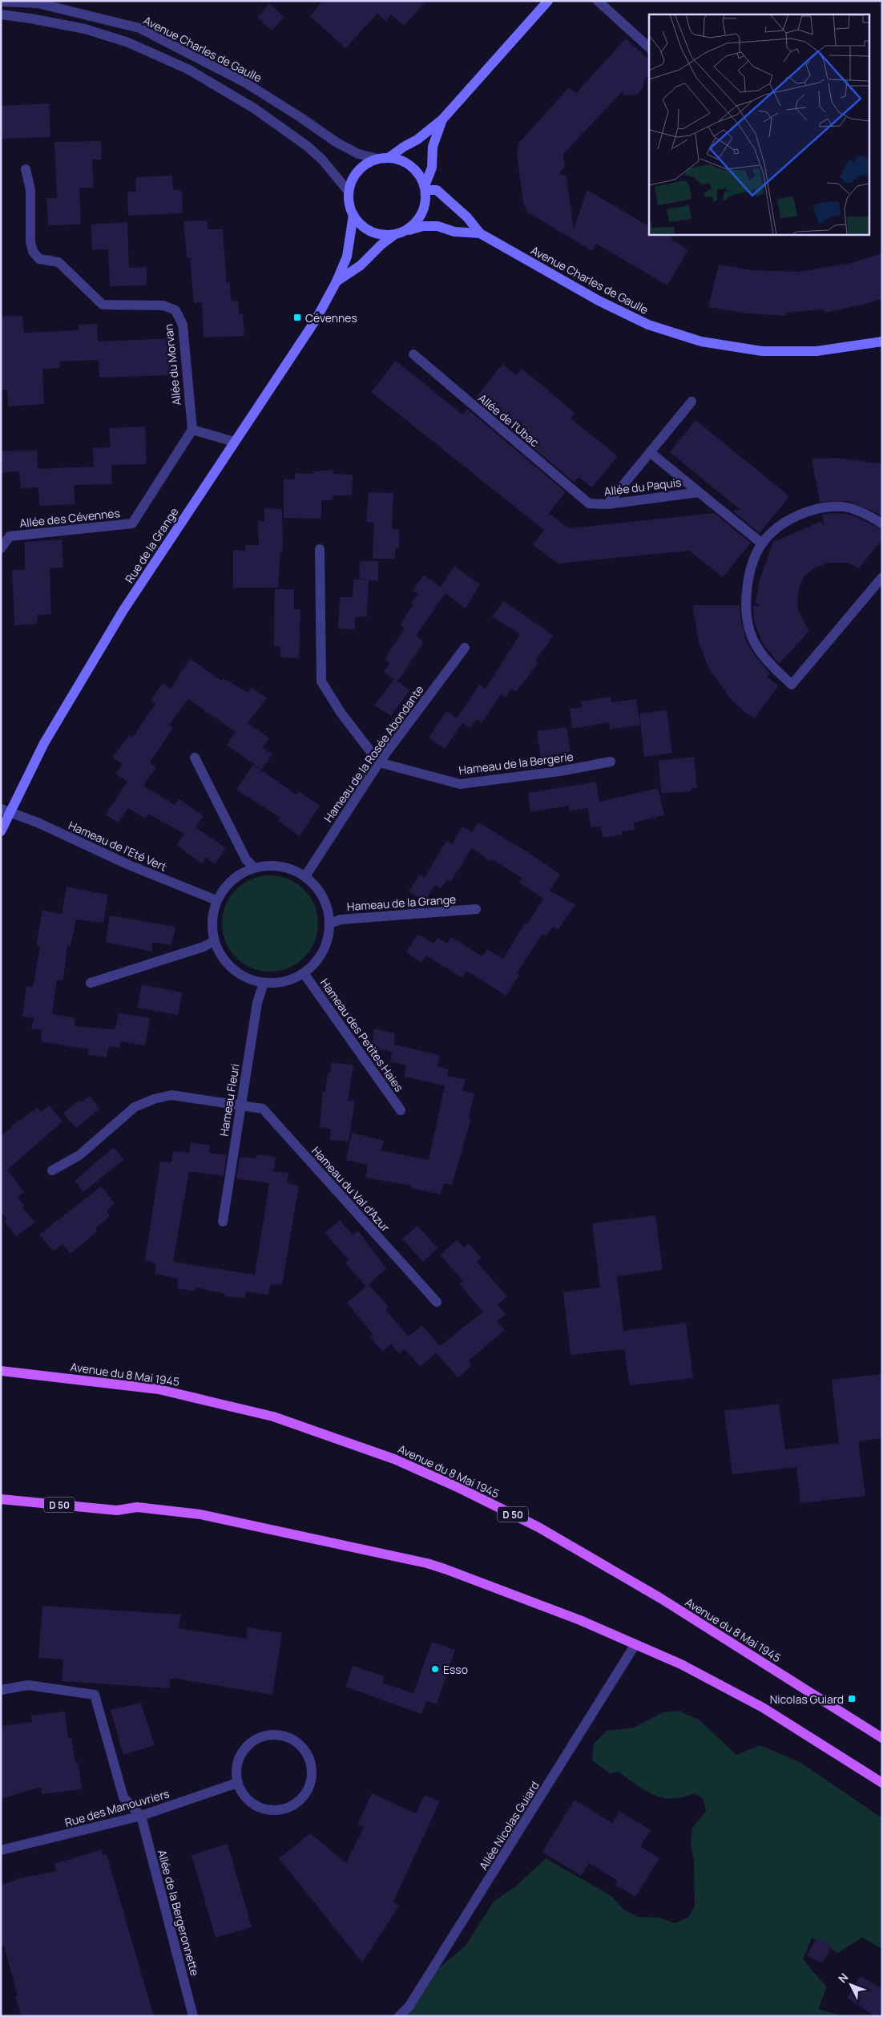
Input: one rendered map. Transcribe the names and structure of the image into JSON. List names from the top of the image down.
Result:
{
  "streets": {
    "main road": ["Avenue du 8 Mai 1945", "D 50"],
    "street": [
      "Avenue Charles de Gaulle",
      "Allée du Morvan",
      "Allée de l'Ubac",
      "Allée du Paquis",
      "Allée des Cévennes",
      "Rue de la Grange",
      "Hameau de la Rosée Abondante",
      "Hameau de la Bergerie",
      "Hameau de l'Eté Vert",
      "Hameau de la Grange",
      "Hameau des Petites Haies",
      "Hameau Fleuri",
      "Hameau du Val d'Azur",
      "Rue des Manouvriers",
      "Allée Nicolas Guiard",
      "Allée de la Bergeronnette"
    ]
  },
  "crossings": [
    ["Avenue Charles de Gaulle", "Rue de la Grange"],
    ["Allée du Morvan", "Allée des Cévennes"],
    ["Allée de l'Ubac", "Allée du Paquis"],
    ["Rue de la Grange", "Hameau de l'Eté Vert"],
    ["Hameau de la Rosée Abondante", "Hameau de la Bergerie"],
    ["Hameau de la Rosée Abondante", "Hameau de l'Eté Vert"],
    ["Hameau de la Rosée Abondante", "Hameau de la Grange"],
    ["Hameau de la Rosée Abondante", "Hameau des Petites Haies"],
    ["Hameau de la Rosée Abondante", "Hameau Fleuri"],
    ["Hameau de l'Eté Vert", "Hameau de la Grange"],
    ["Hameau de l'Eté Vert", "Hameau des Petites Haies"],
    ["Hameau de l'Eté Vert", "Hameau Fleuri"],
    ["Hameau de la Grange", "Hameau des Petites Haies"],
    ["Hameau de la Grange", "Hameau Fleuri"],
    ["Hameau des Petites Haies", "Hameau Fleuri"],
    ["Hameau Fleuri", "Hameau du Val d'Azur"],
    ["D 50", "Allée Nicolas Guiard"],
    ["Rue des Manouvriers", "Allée de la Bergeronnette"]
  ],
  "places": {
    "transit": ["Cévennes", "Nicolas Guiard"],
    "other": ["Esso"]
  },
  "north": "top left"
}
